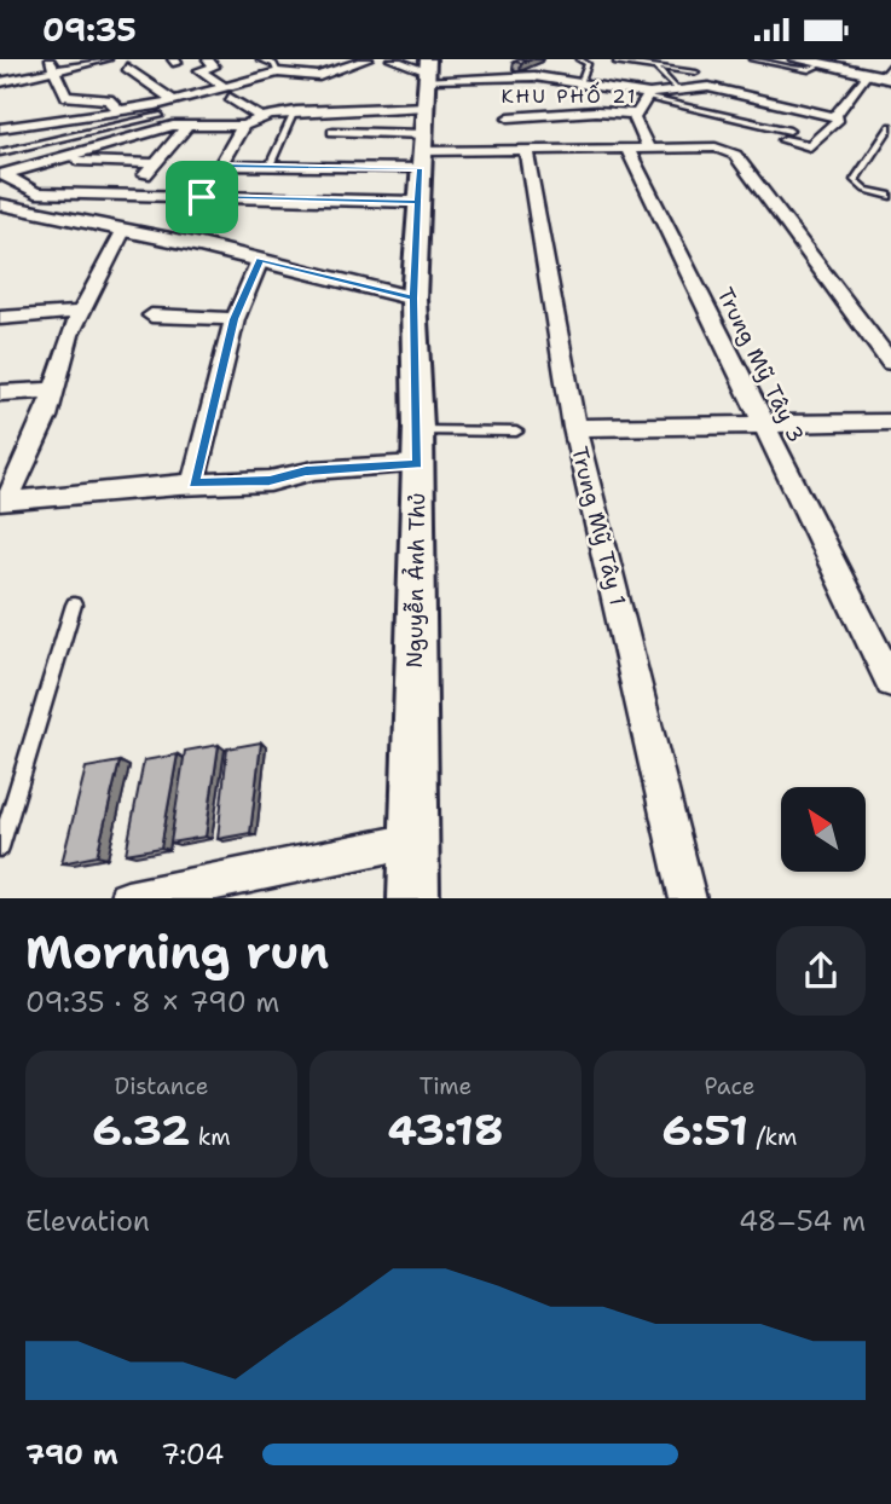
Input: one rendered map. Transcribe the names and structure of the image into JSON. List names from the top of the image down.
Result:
{
  "streets": {
    "main road": ["Nguyễn Ảnh Thủ"],
    "street": ["Trung Mỹ Tây 3", "Trung Mỹ Tây 1"]
  },
  "districts": ["KHU PHỐ 21"],
  "north": "top left",
  "page": {
    "status": "09:35",
    "heading": ["Morning run", "09:35 · 8 × 790 m"],
    "stats": [
      ["Distance", "6.32 km"],
      ["Time", "43:18"],
      ["Pace", "6:51 /km"]
    ],
    "chart": ["Elevation", "48–54 m"],
    "list": [
      {
        "name": "790 m",
        "note": "7:04"
      }
    ]
  }
}
